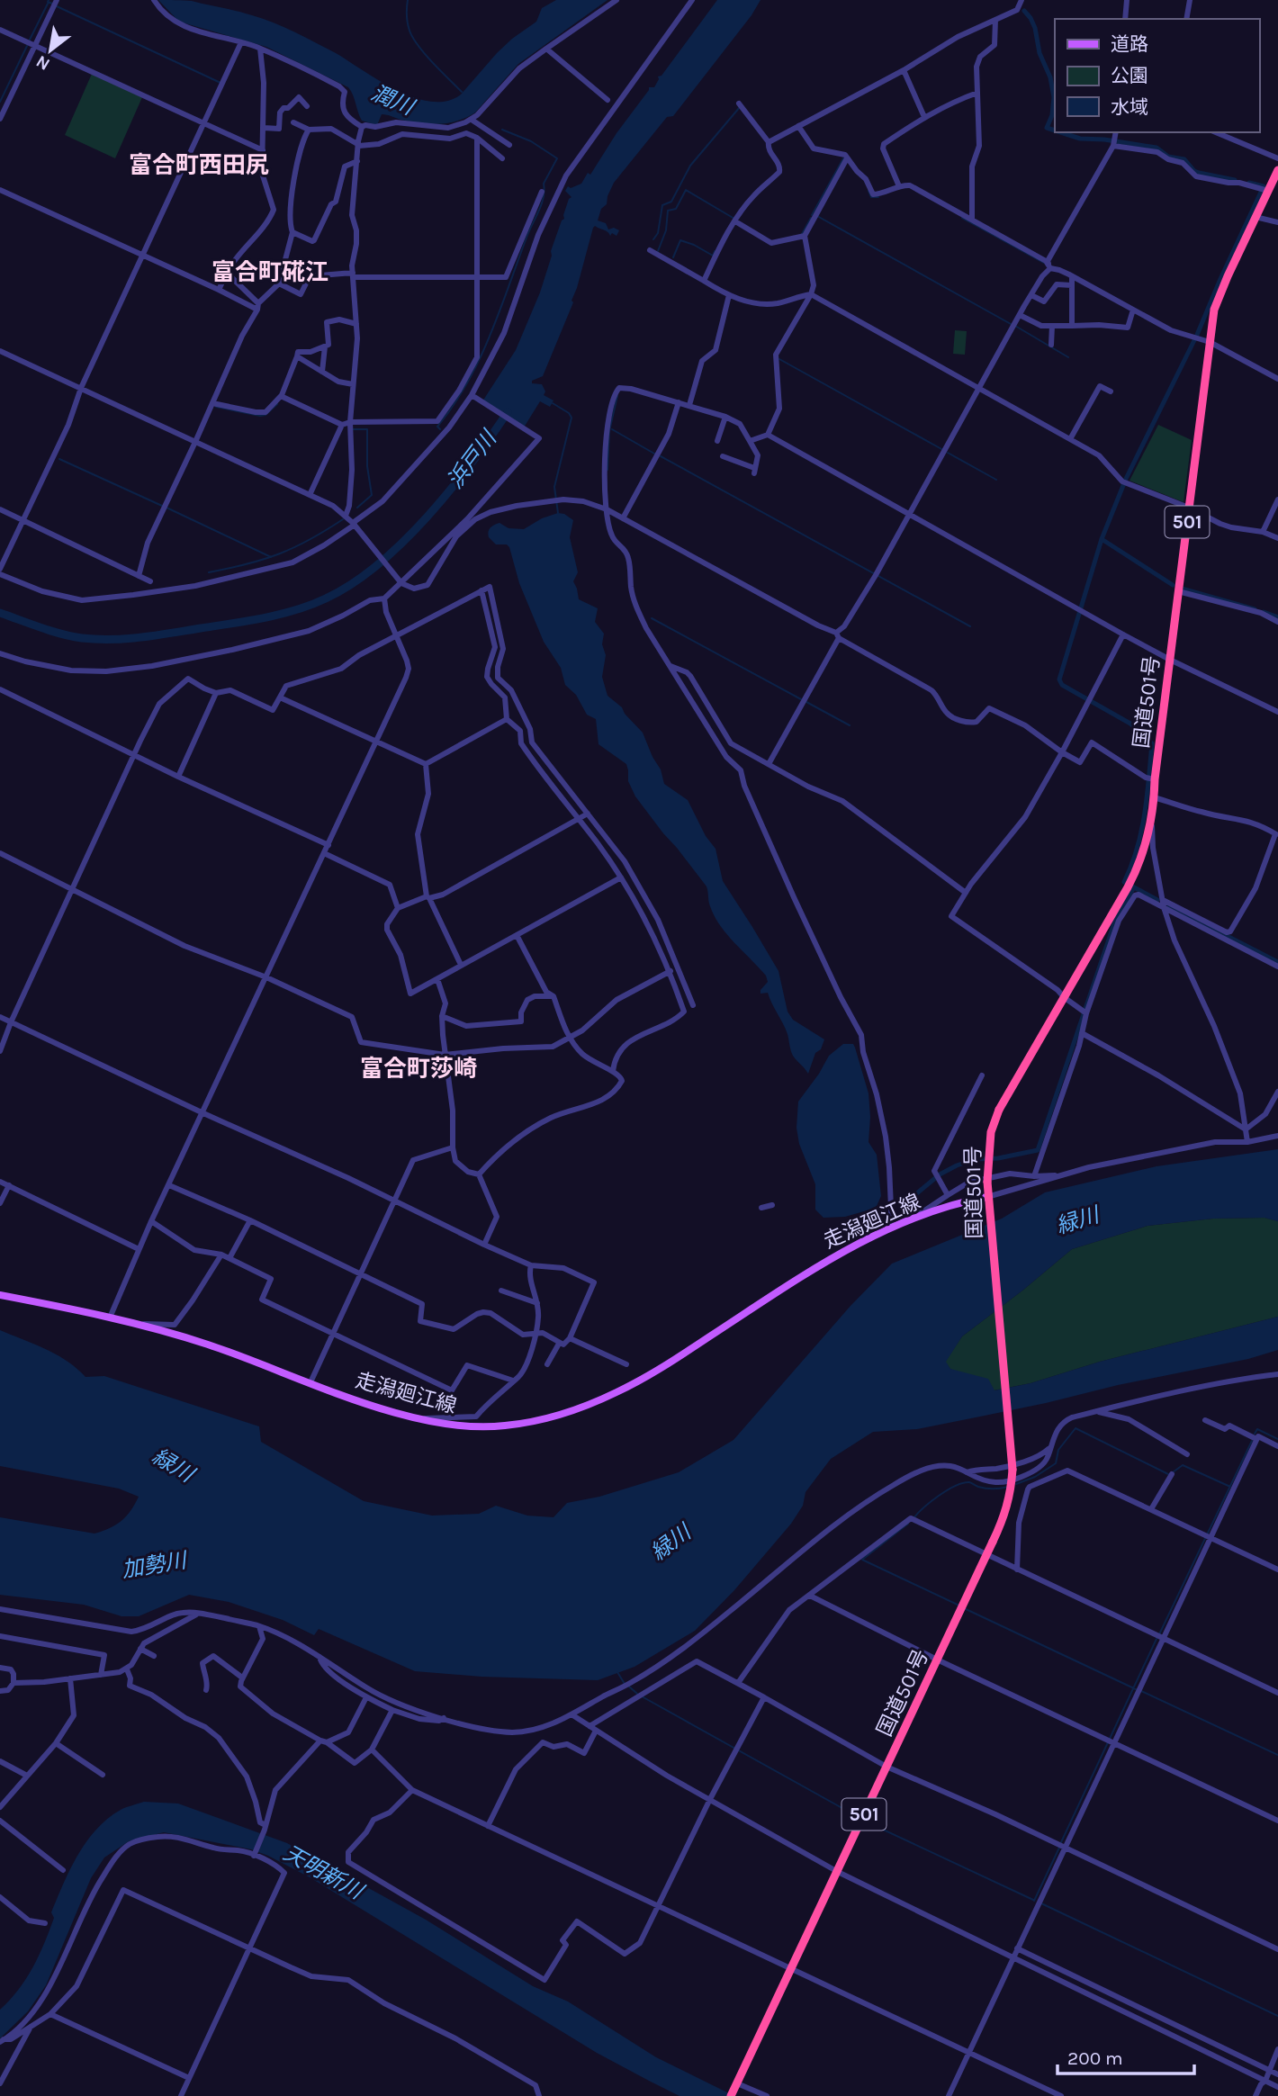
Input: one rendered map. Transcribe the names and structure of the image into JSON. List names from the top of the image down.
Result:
{
  "streets": {
    "highway": ["501", "国道501号"],
    "main road": ["走潟廻江線"]
  },
  "crossings": [
    ["国道501号", "走潟廻江線"]
  ],
  "districts": ["富合町西田尻", "富合町硴江", "富合町莎崎"],
  "water": [
    "潤川",
    "浜戸川",
    "緑川",
    "加勢川",
    "天明新川"
  ],
  "legend": ["道路", "公園", "水域"],
  "scale_bar": "200 m",
  "north": "bottom left"
}
